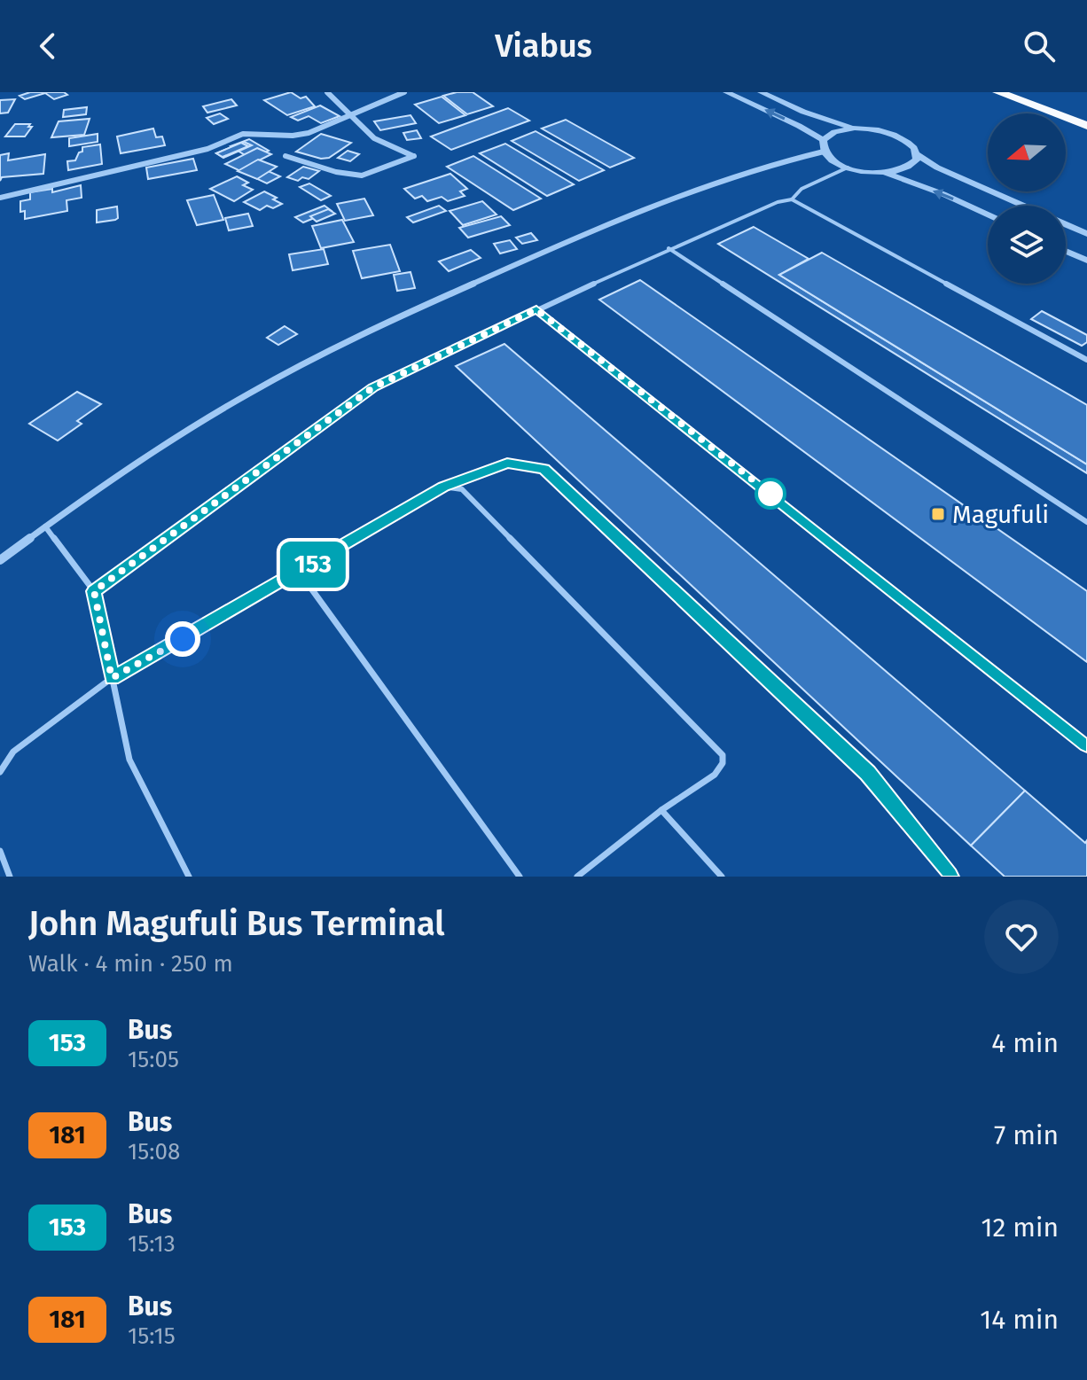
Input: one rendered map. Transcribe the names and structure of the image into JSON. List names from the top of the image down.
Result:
{
  "places": {
    "transit": ["Magufuli"]
  },
  "lines": ["bus line 153"],
  "north": "left",
  "page": {
    "header": "Viabus",
    "on_map": "153",
    "heading": ["John Magufuli Bus Terminal", "Walk · 4 min · 250 m"],
    "list": [
      {
        "mark": "153",
        "name": "Bus",
        "note": "15:05",
        "value": "4 min"
      },
      {
        "mark": "181",
        "name": "Bus",
        "note": "15:08",
        "value": "7 min"
      },
      {
        "mark": "153",
        "name": "Bus",
        "note": "15:13",
        "value": "12 min"
      },
      {
        "mark": "181",
        "name": "Bus",
        "note": "15:15",
        "value": "14 min"
      }
    ]
  }
}
